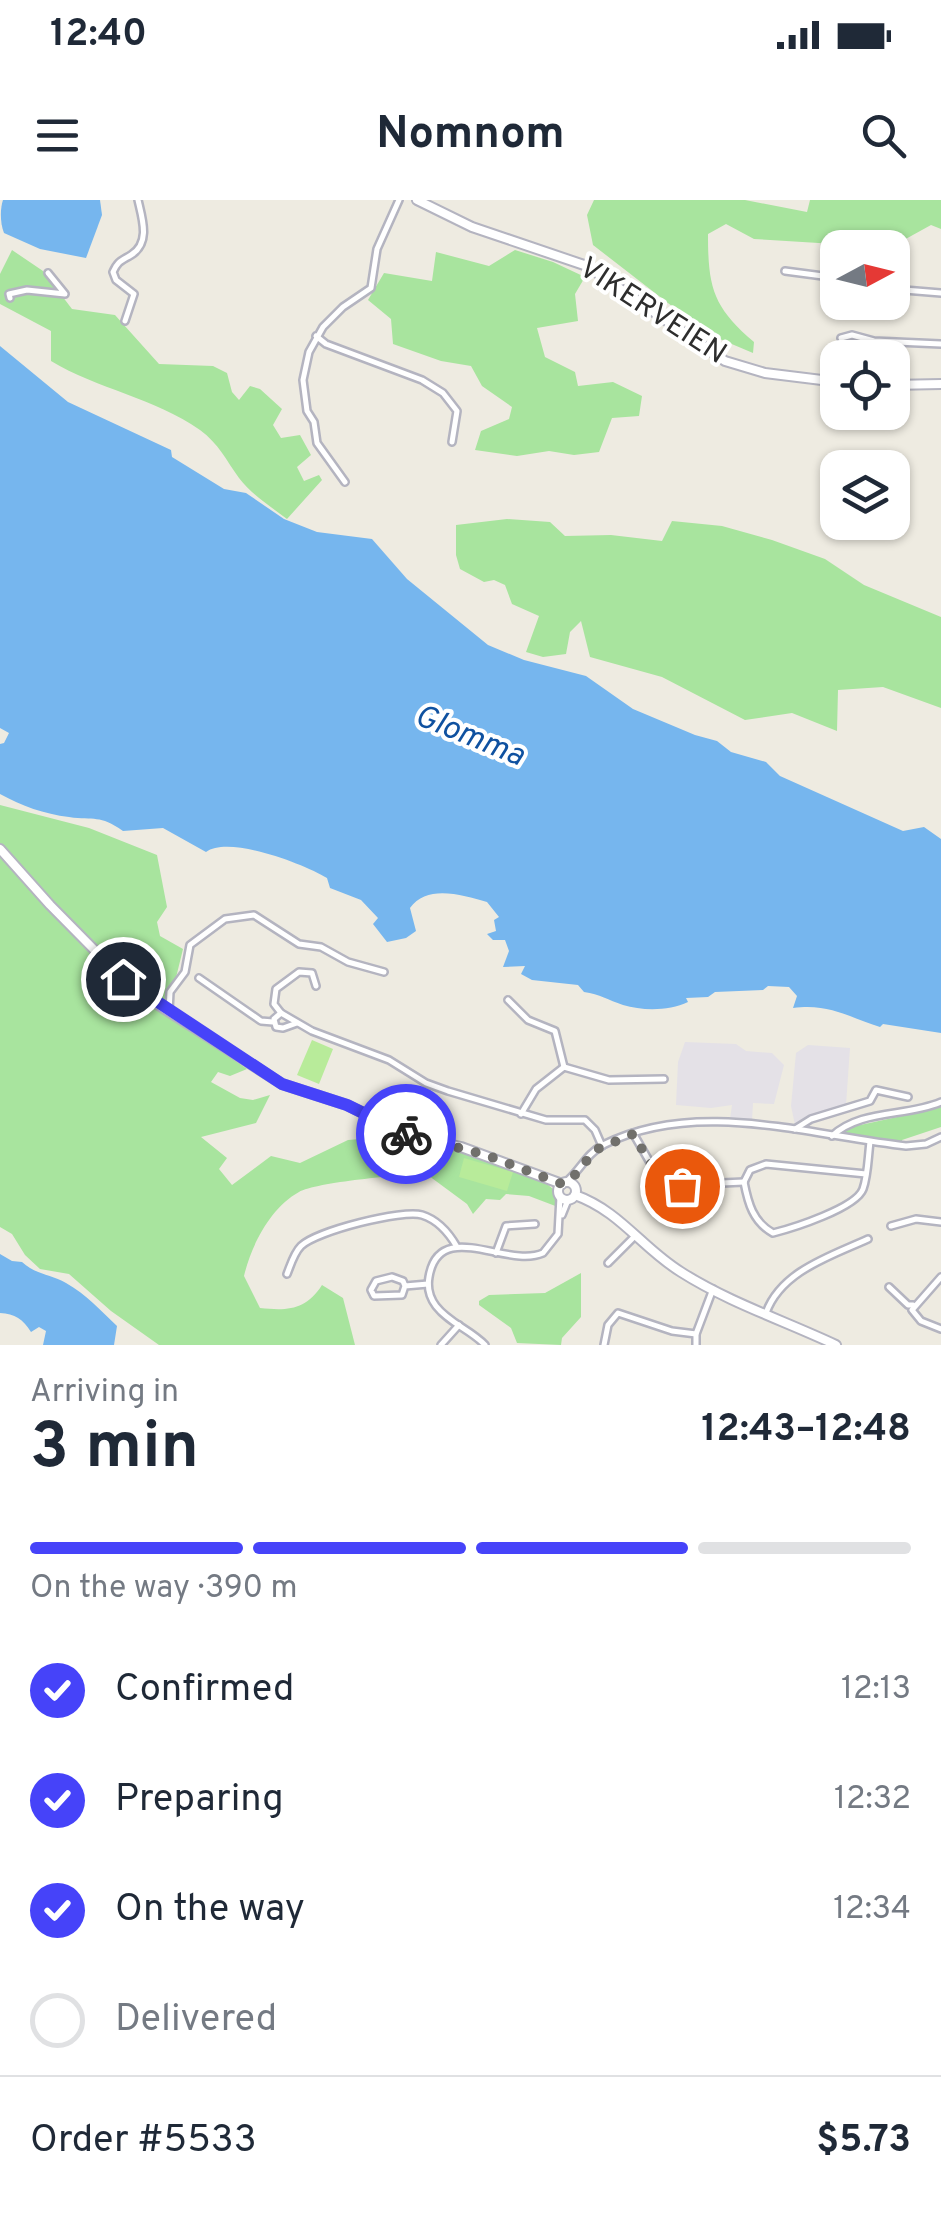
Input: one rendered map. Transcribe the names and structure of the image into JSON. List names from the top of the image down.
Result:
{
  "streets": {
    "main road": ["VIKERVEIEN"]
  },
  "water": ["Glomma"],
  "north": "right",
  "page": {
    "status": "12:40",
    "header": "Nomnom",
    "heading": ["3 min", "Arriving in", "12:43–12:48"],
    "panel": ["Order #5533", "$5.73"],
    "bar": "On the way · 390 m",
    "list": [
      ["Confirmed", "12:13"],
      ["Preparing", "12:32"],
      ["On the way", "12:34"],
      "Delivered"
    ]
  }
}
